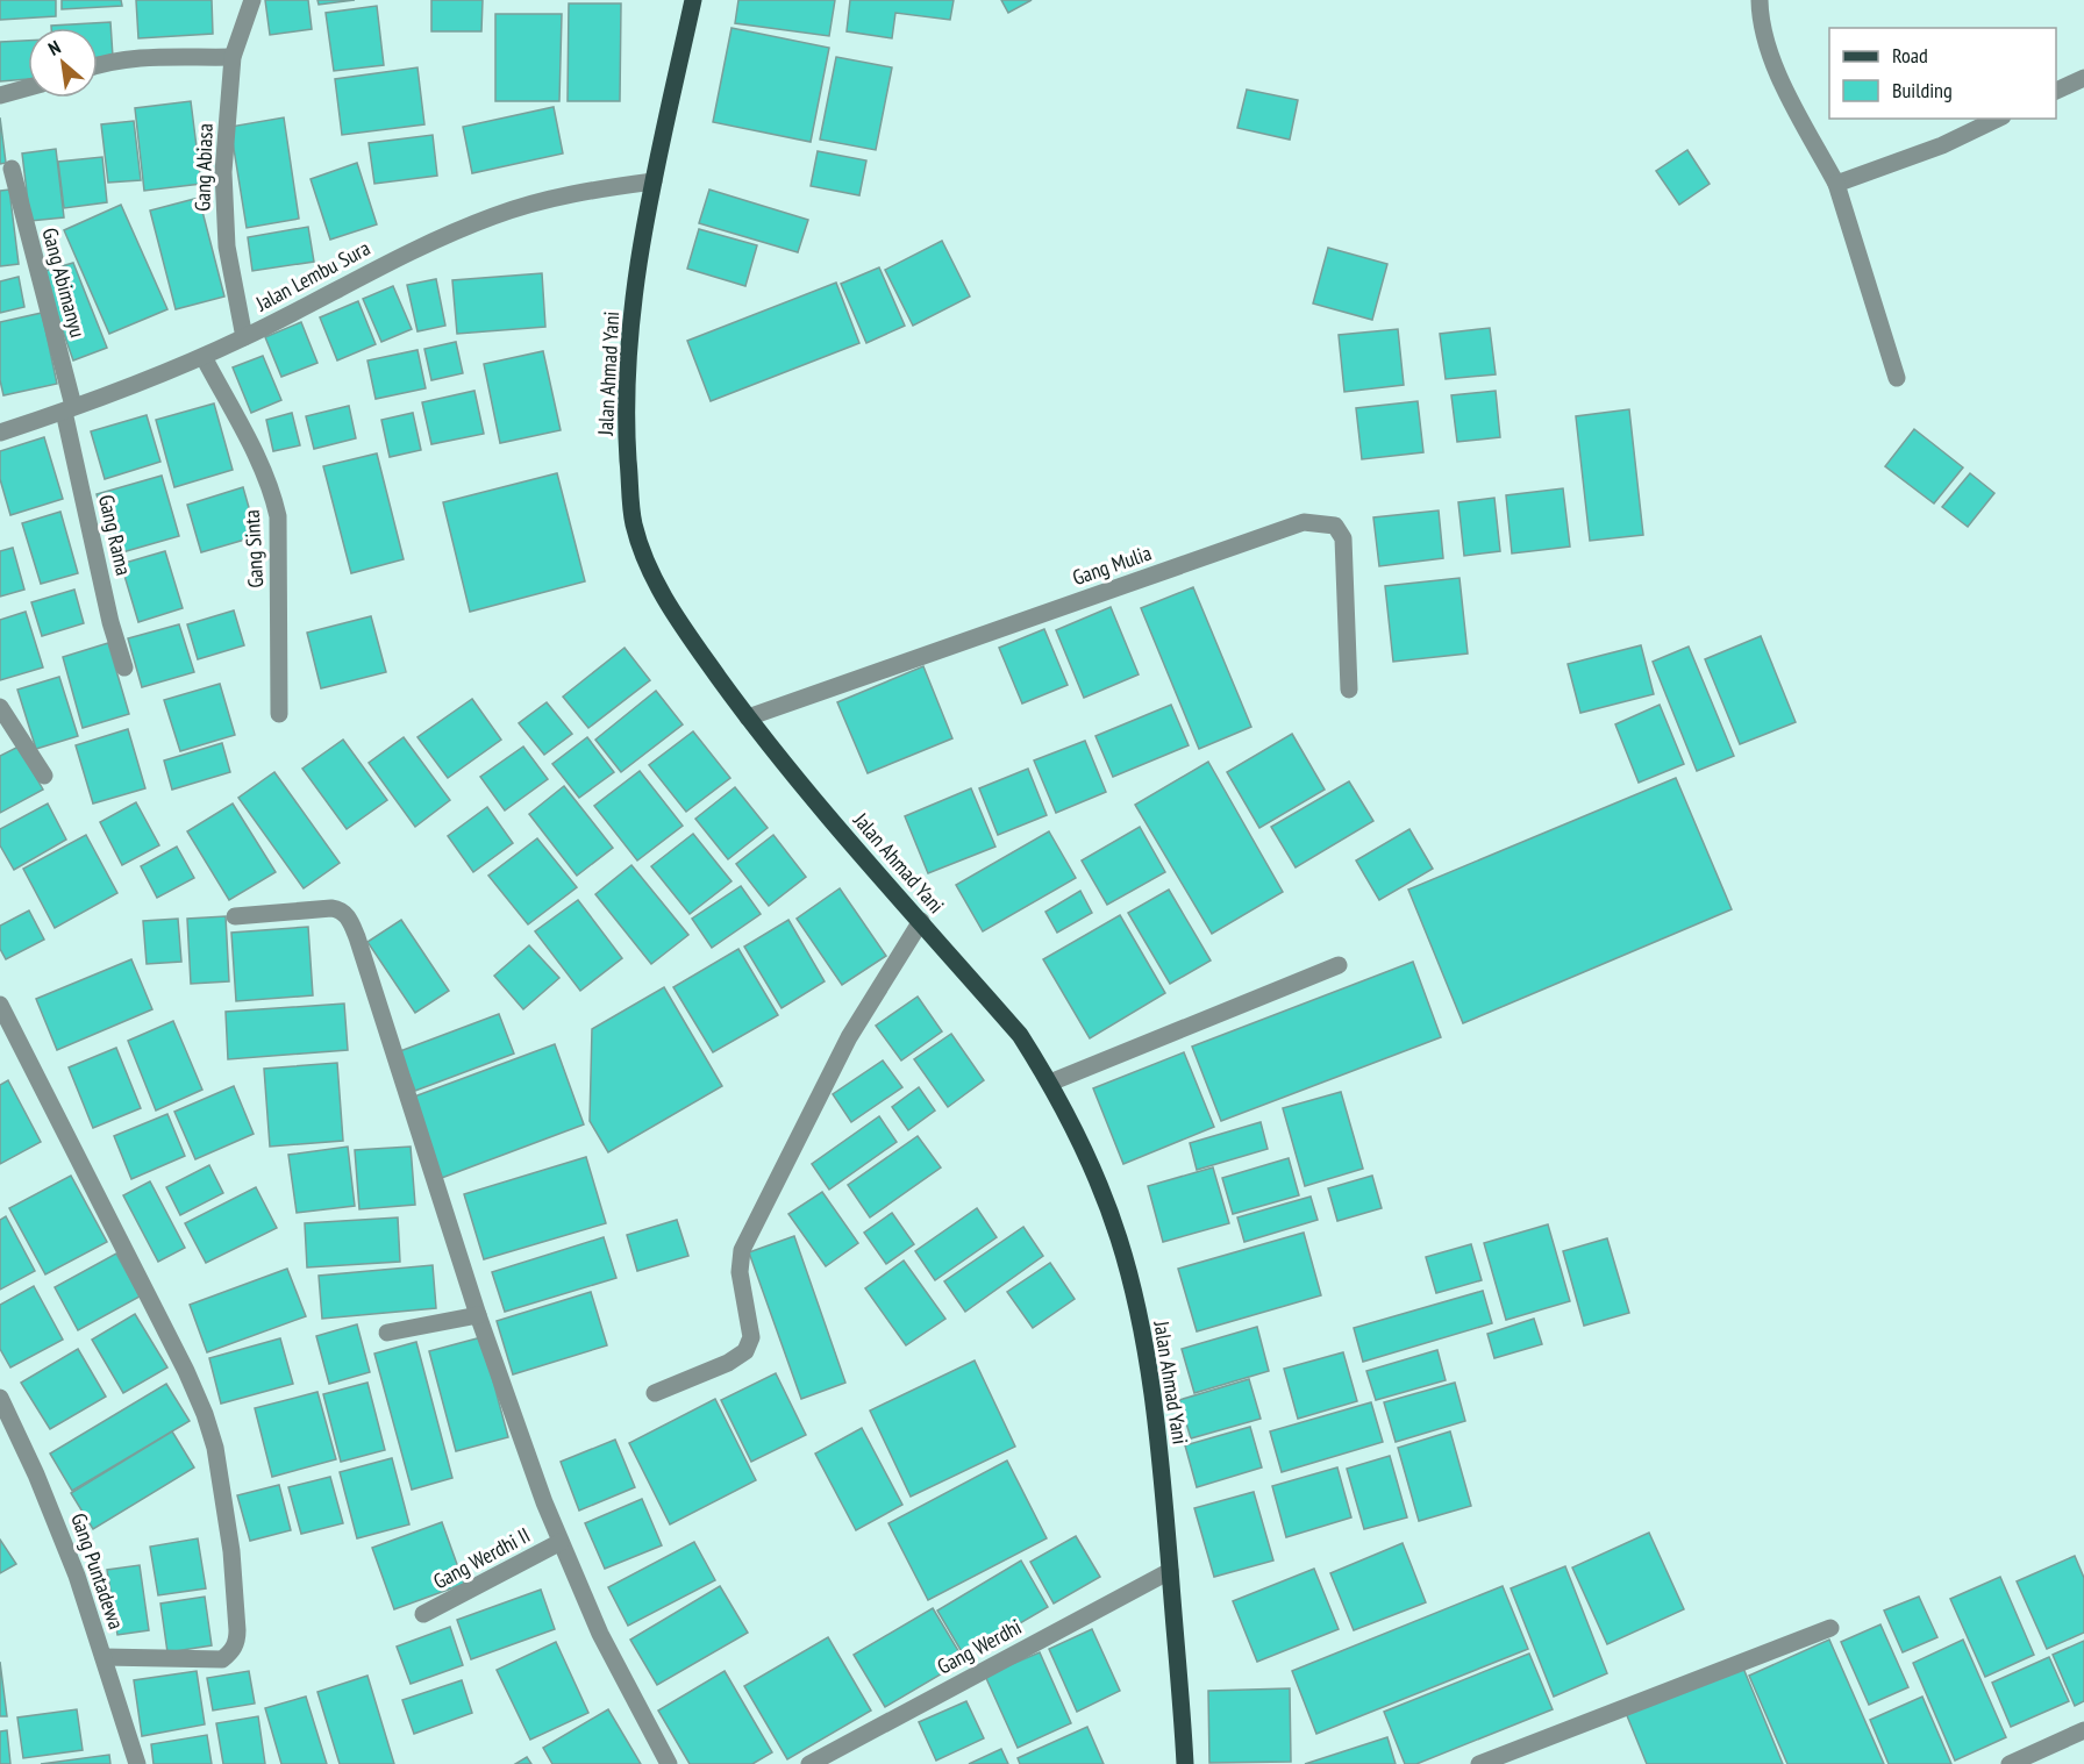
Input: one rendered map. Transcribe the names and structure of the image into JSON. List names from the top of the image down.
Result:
{
  "streets": {
    "main road": ["Jalan Ahmad Yani"],
    "street": [
      "Gang Abiasa",
      "Jalan Lembu Sura",
      "Gang Abimanyu",
      "Gang Rama",
      "Gang Sinta",
      "Gang Mulia",
      "Gang Werdhi II",
      "Gang Puntadewa",
      "Gang Werdhi"
    ]
  },
  "crossings": [
    ["Gang Abiasa", "Jalan Lembu Sura"],
    ["Jalan Lembu Sura", "Gang Abimanyu"],
    ["Jalan Lembu Sura", "Jalan Ahmad Yani"],
    ["Jalan Lembu Sura", "Gang Rama"],
    ["Jalan Lembu Sura", "Gang Sinta"],
    ["Gang Abimanyu", "Gang Rama"],
    ["Jalan Ahmad Yani", "Gang Mulia"],
    ["Jalan Ahmad Yani", "Gang Werdhi"]
  ],
  "legend": ["Road", "Building"],
  "north": "top left"
}
